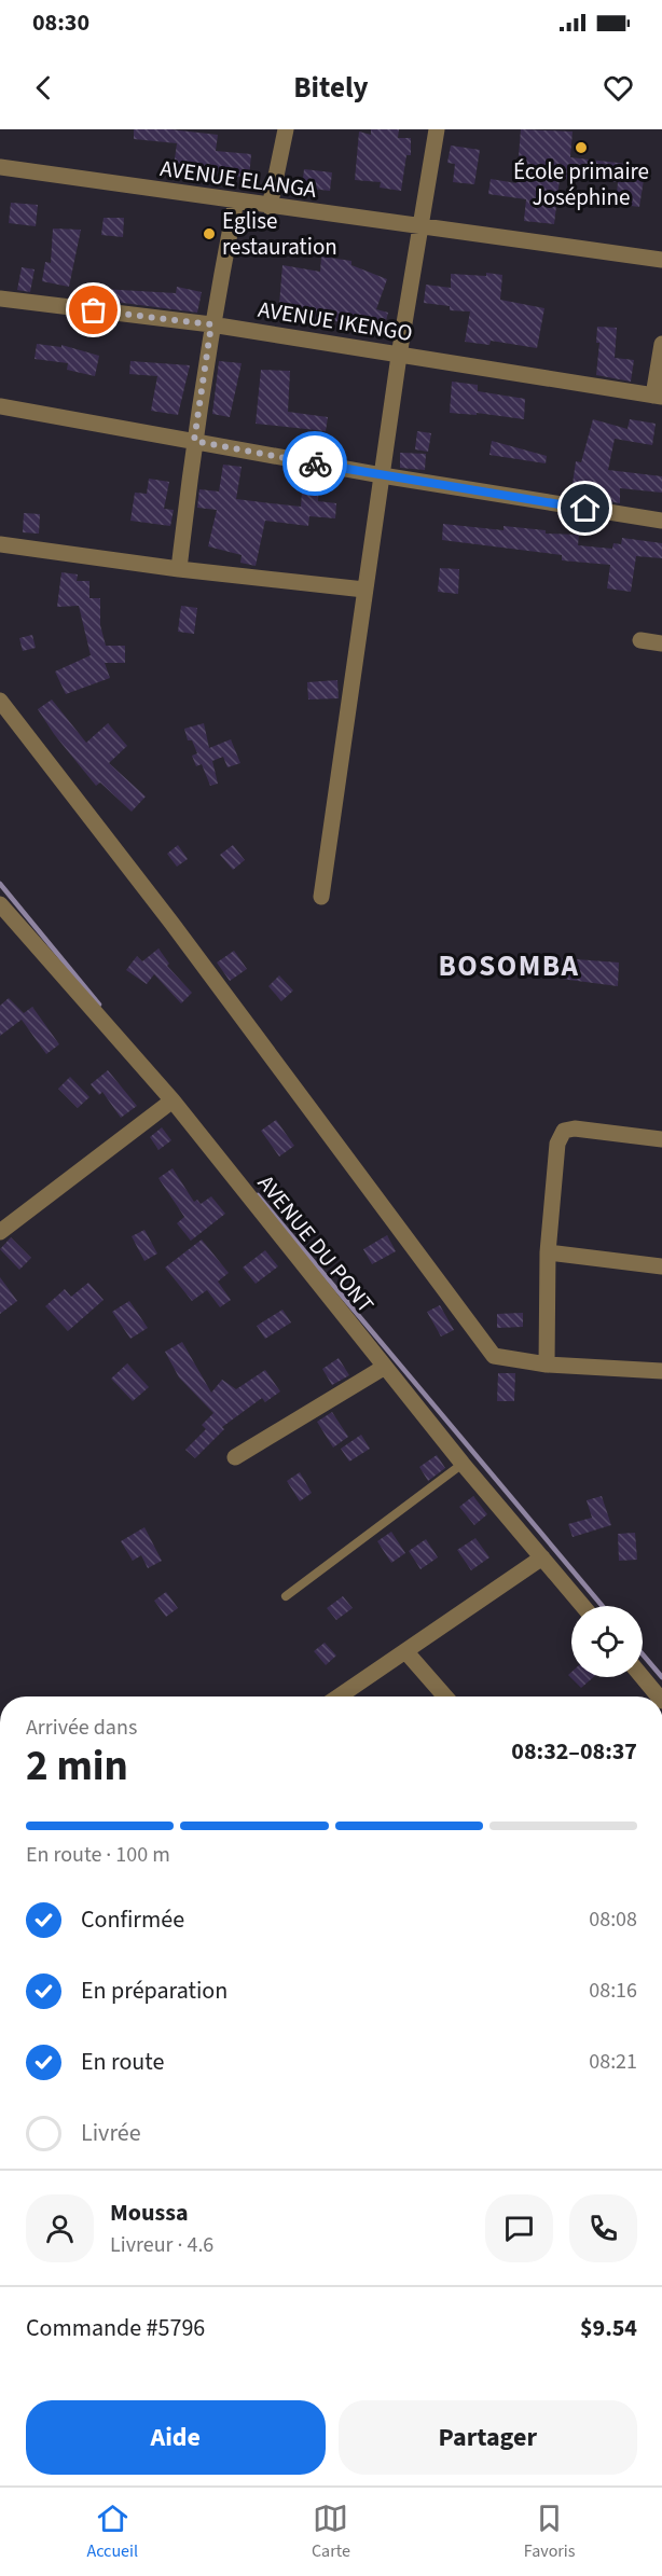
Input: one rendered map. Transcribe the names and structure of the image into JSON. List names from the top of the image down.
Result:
{
  "streets": {
    "street": ["AVENUE ELANGA", "AVENUE IKENGO", "AVENUE DU PONT"]
  },
  "districts": ["BOSOMBA"],
  "places": ["École primaire Joséphine", "Eglise restauration"],
  "page": {
    "status": "08:30",
    "header": "Bitely",
    "heading": ["2 min", "Arrivée dans", "08:32–08:37"],
    "panel": [
      "Moussa",
      "Livreur · 4.6",
      "Commande #5796",
      "$9.54"
    ],
    "bar": "En route · 100 m",
    "list": [
      ["Confirmée", "08:08"],
      ["En préparation", "08:16"],
      ["En route", "08:21"],
      "Livrée"
    ],
    "buttons": ["Aide", "Partager"],
    "tabs": ["Accueil", "Carte", "Favoris"]
  }
}
